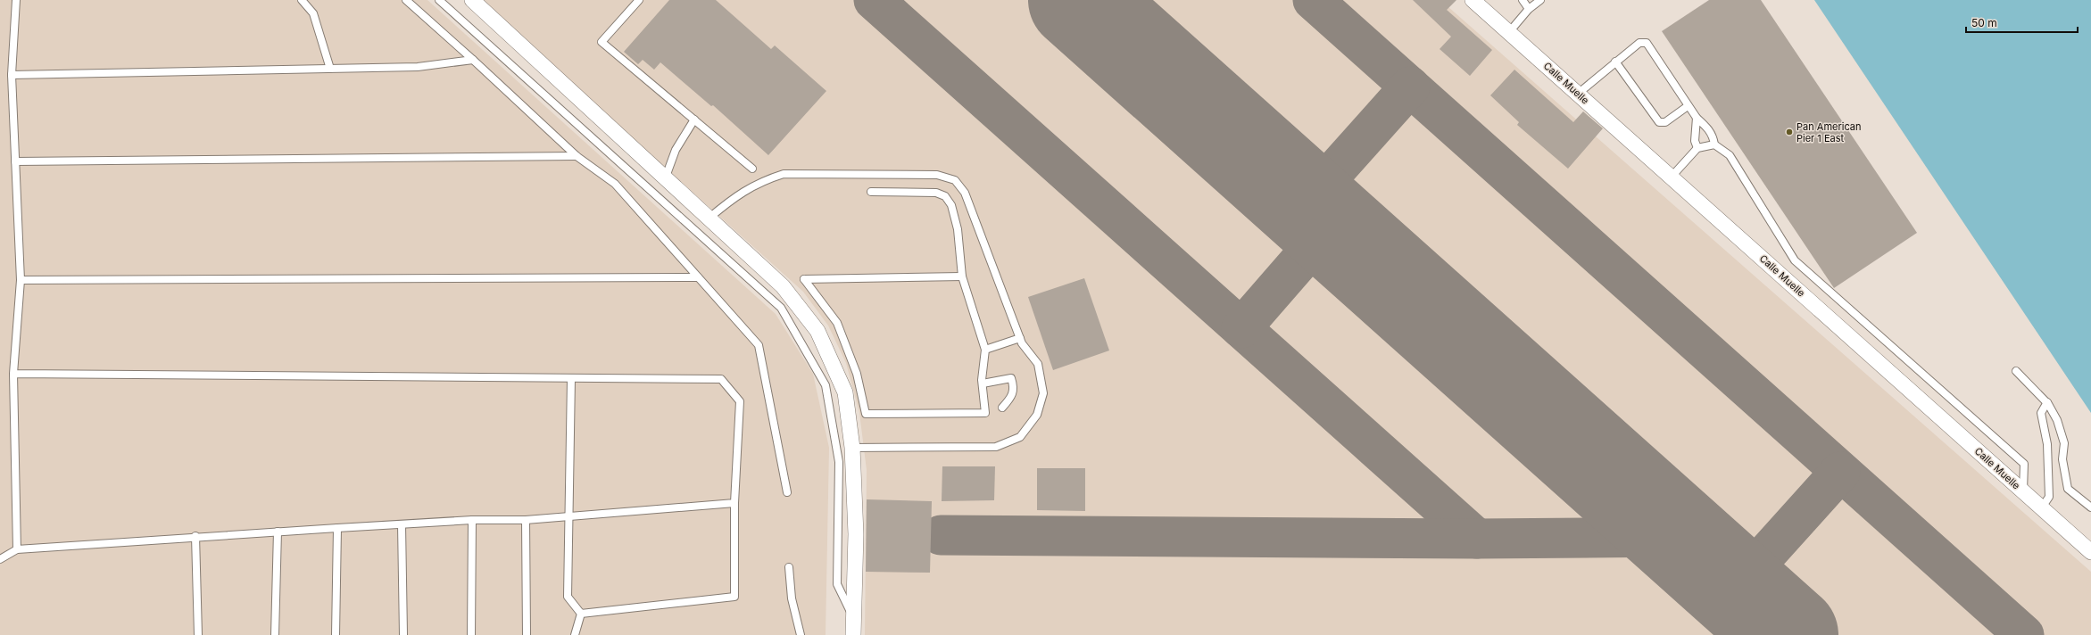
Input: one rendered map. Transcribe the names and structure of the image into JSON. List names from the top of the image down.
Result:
{
  "streets": {
    "street": ["Calle Muelle"]
  },
  "places": ["Pan American Pier 1 East"],
  "scale_bar": "50 m"
}
